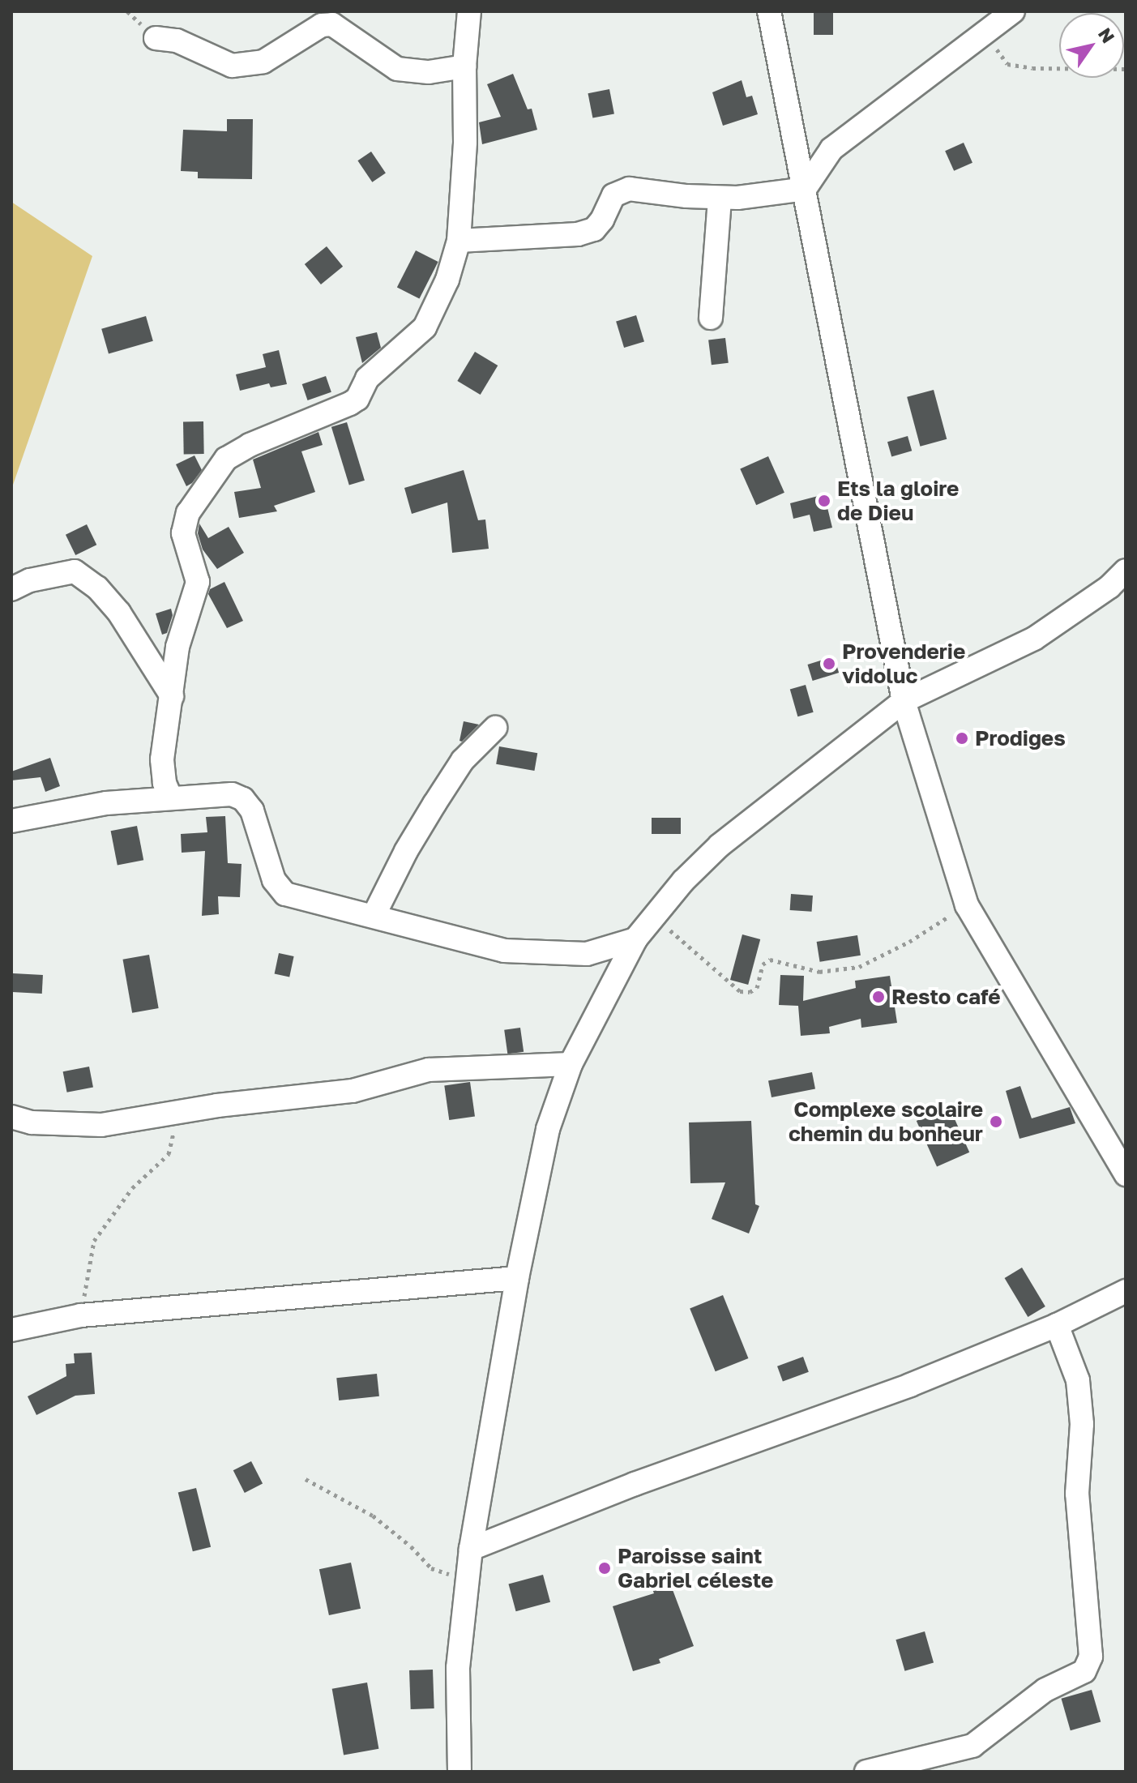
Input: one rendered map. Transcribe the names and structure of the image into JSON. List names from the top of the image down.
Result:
{
  "places": [
    "Ets la gloire de Dieu",
    "Provenderie vidoluc",
    "Prodiges",
    "Resto café",
    "Complexe scolaire chemin du bonheur",
    "Paroisse saint Gabriel céleste"
  ],
  "north": "top right"
}
